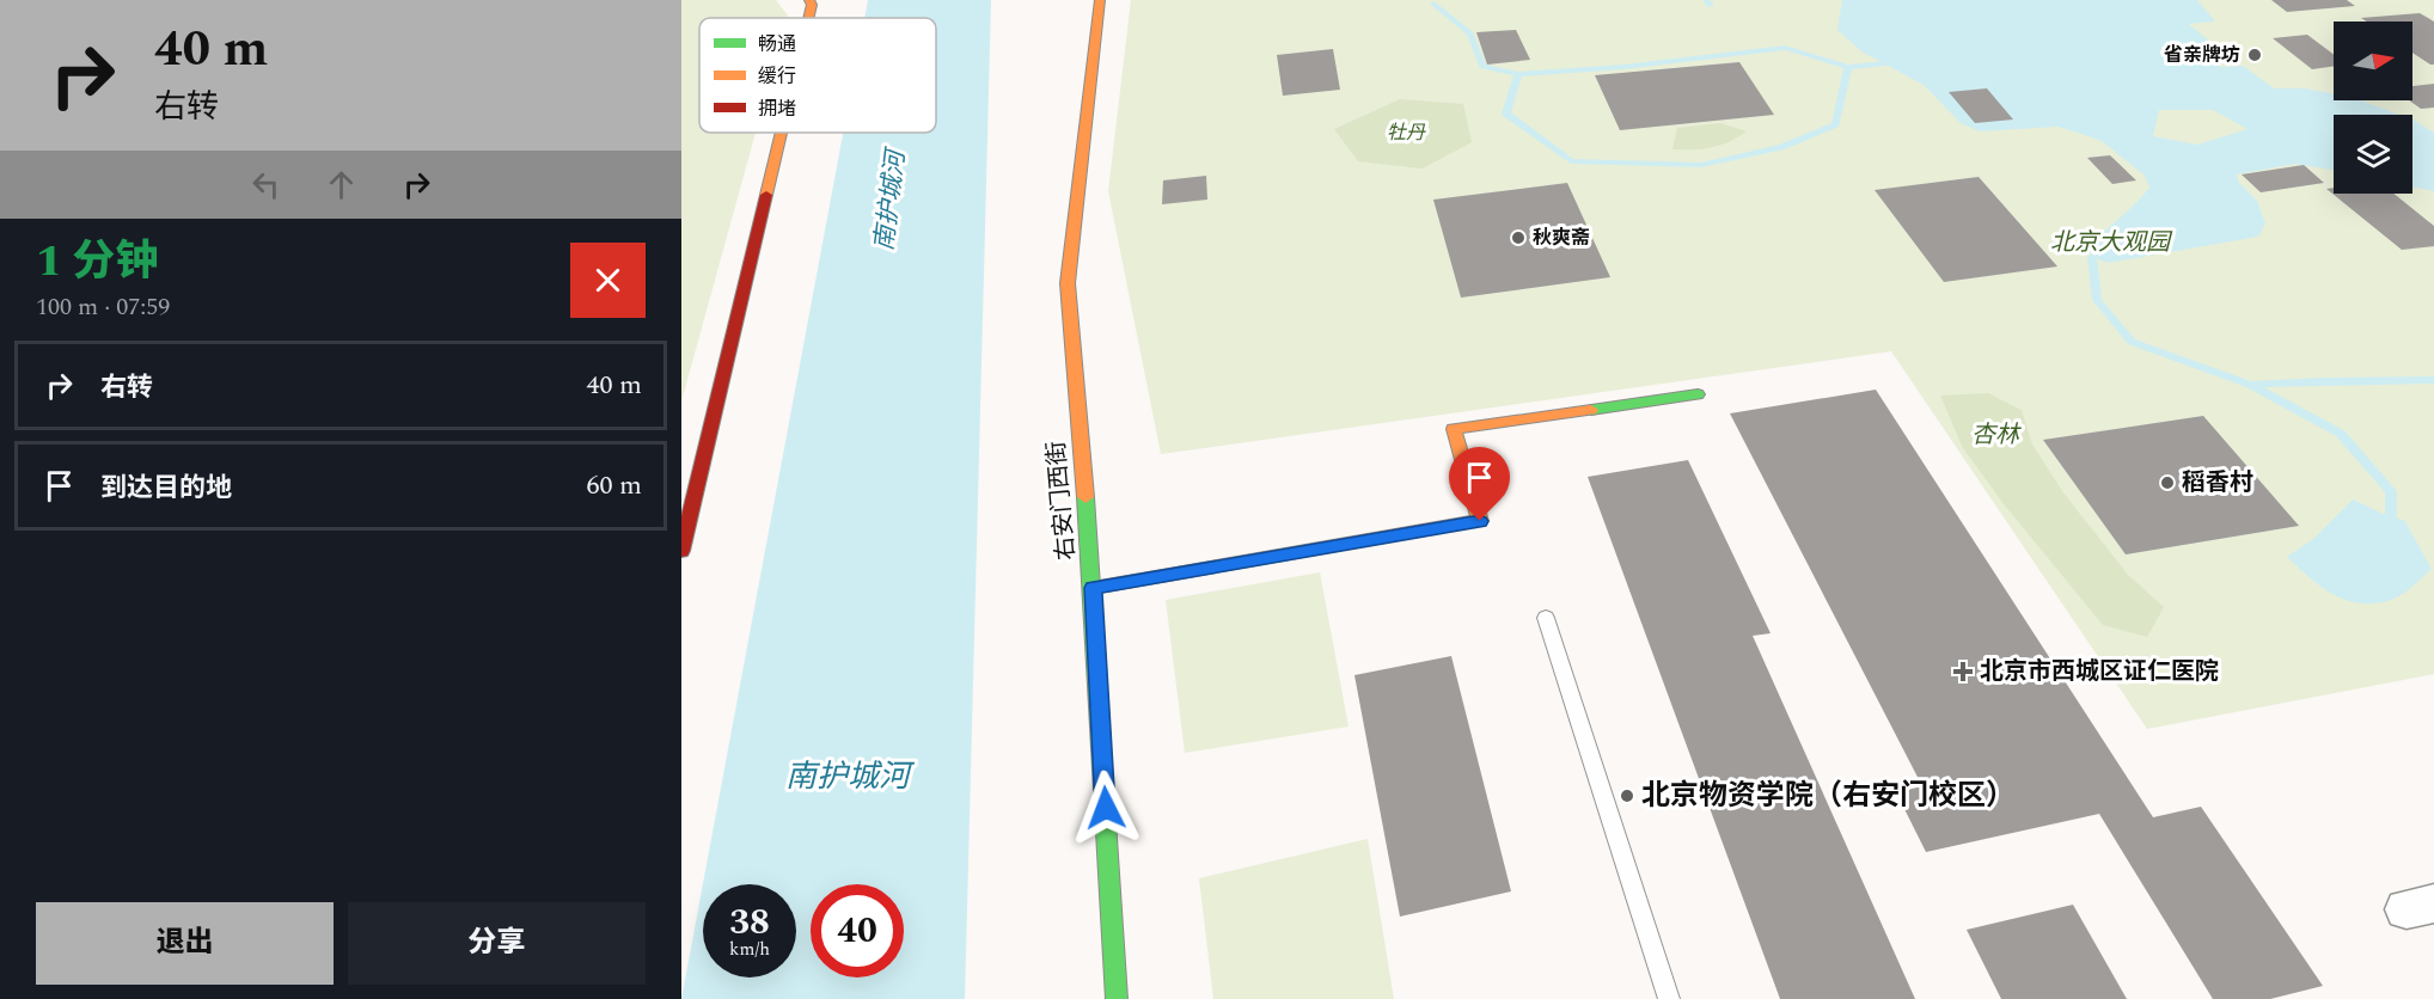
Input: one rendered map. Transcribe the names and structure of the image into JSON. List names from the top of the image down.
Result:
{
  "streets": {
    "main road": ["右安门西街"]
  },
  "water": ["南护城河"],
  "parks": ["牡丹", "北京大观园", "杏林"],
  "places": {
    "other": [
      "省亲牌坊",
      "秋爽斋",
      "稻香村",
      "北京物资学院（右安门校区）"
    ],
    "health": ["北京市西城区证仁医院"]
  },
  "legend": ["畅通", "缓行", "拥堵"],
  "north": "right",
  "page": {
    "turn": ["40 m", "右转"],
    "heading": ["1 分钟", "100 m · 07:59"],
    "list": [
      {
        "name": "右转",
        "value": "40 m"
      },
      {
        "name": "到达目的地",
        "value": "60 m"
      }
    ],
    "speed": "38 km/h",
    "limit": "40",
    "buttons": ["退出", "分享"]
  }
}
